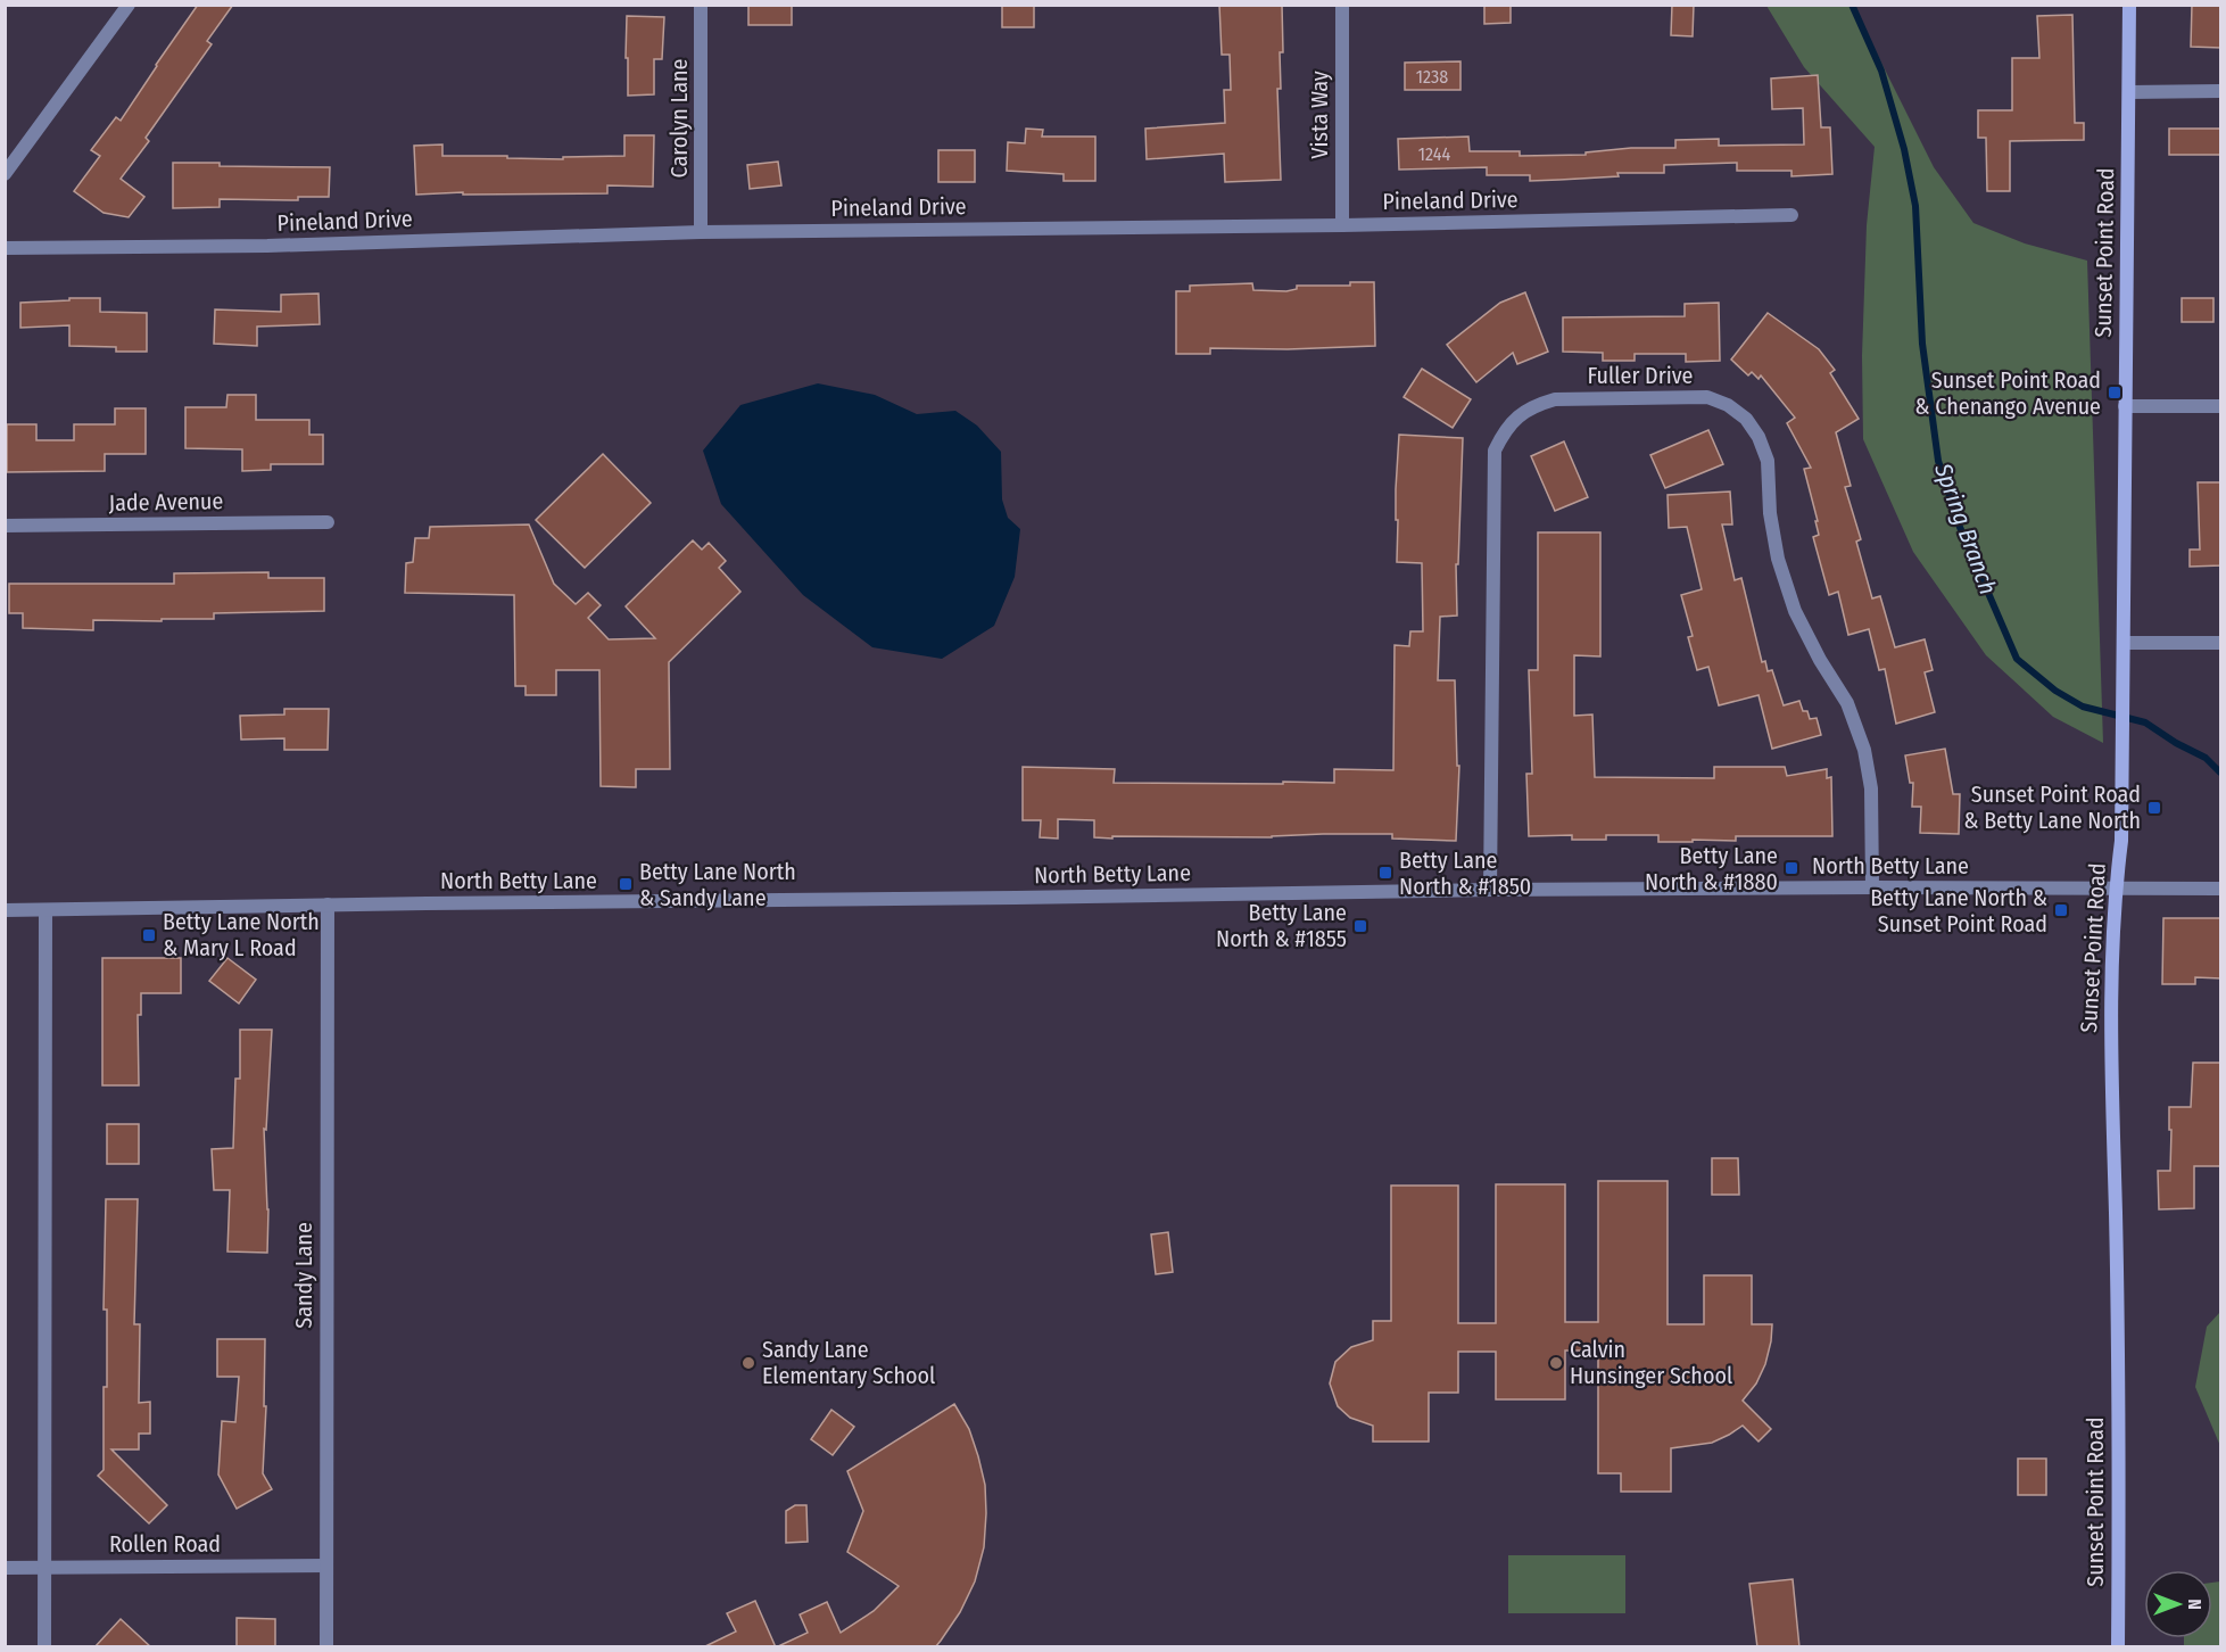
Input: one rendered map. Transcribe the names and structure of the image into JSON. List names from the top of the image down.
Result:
{
  "streets": {
    "main road": ["Sunset Point Road"],
    "street": [
      "Vista Way",
      "Carolyn Lane",
      "Pineland Drive",
      "Fuller Drive",
      "Jade Avenue",
      "North Betty Lane",
      "Sandy Lane",
      "Rollen Road"
    ]
  },
  "crossings": [
    ["Vista Way", "Pineland Drive"],
    ["Carolyn Lane", "Pineland Drive"],
    ["Sunset Point Road", "North Betty Lane"],
    ["Fuller Drive", "North Betty Lane"],
    ["North Betty Lane", "Sandy Lane"],
    ["Sandy Lane", "Rollen Road"]
  ],
  "water": ["Spring Branch"],
  "places": {
    "transit": [
      "Sunset Point Road & Chenango Avenue",
      "Sunset Point Road & Betty Lane North",
      "Betty Lane North & #1880",
      "Betty Lane North & #1850",
      "Betty Lane North & Sandy Lane",
      "Betty Lane North & Sunset Point Road",
      "Betty Lane North & #1855",
      "Betty Lane North & Mary L Road"
    ],
    "other": ["Sandy Lane Elementary School", "Calvin Hunsinger School"]
  },
  "house_numbers": ["1238", "1244"],
  "north": "right"
}
